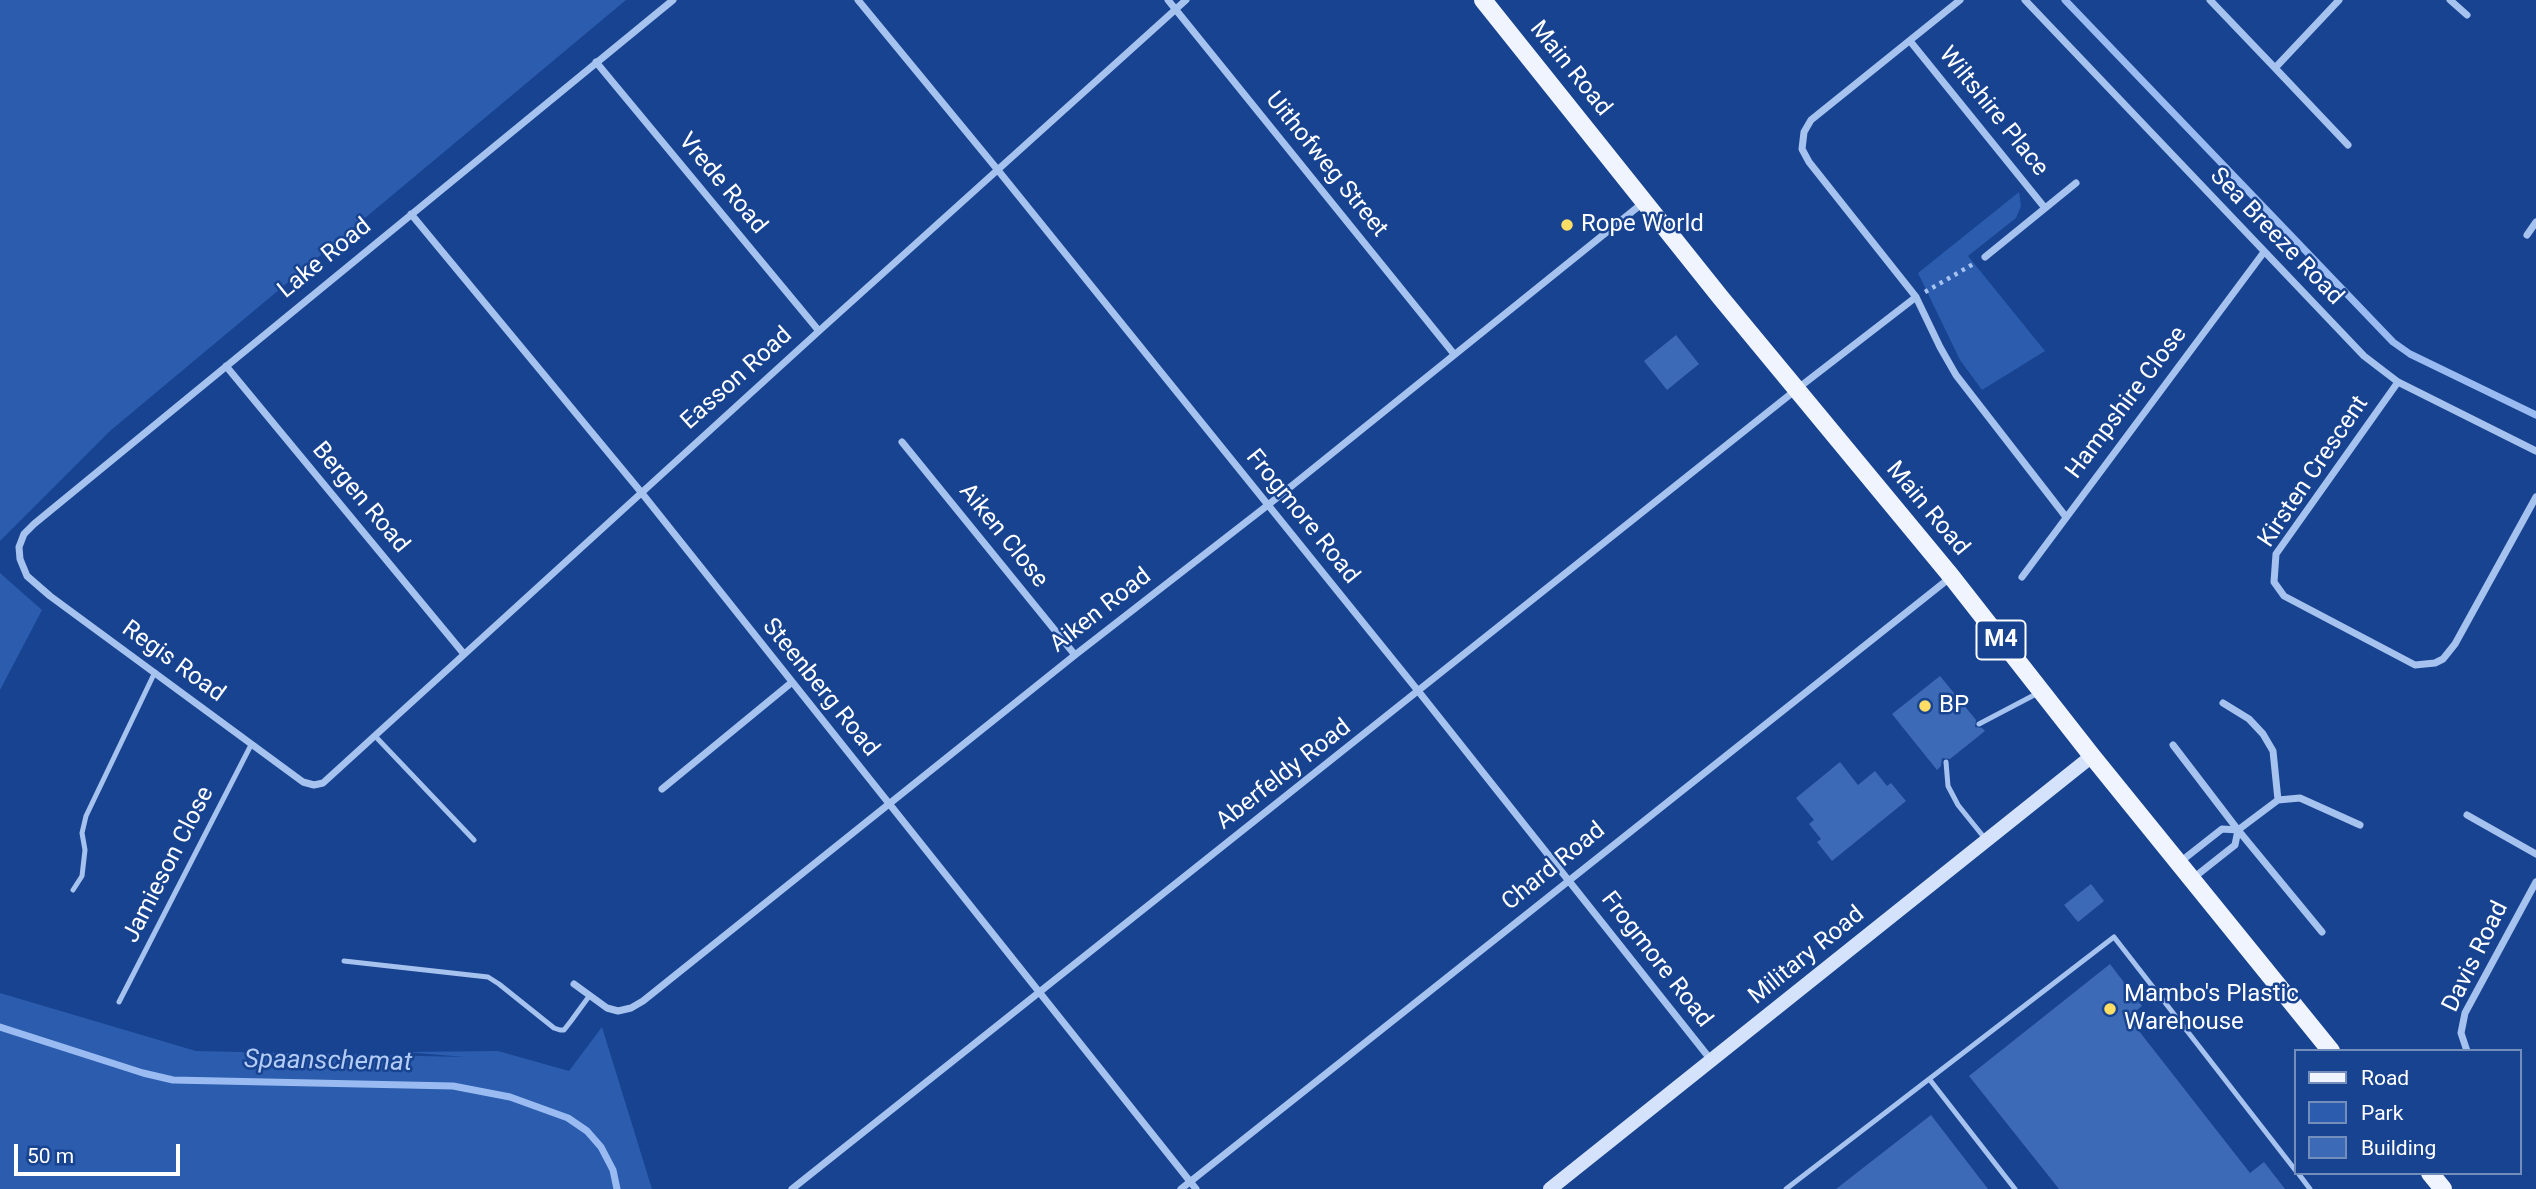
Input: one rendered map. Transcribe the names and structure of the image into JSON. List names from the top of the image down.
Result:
{
  "streets": {
    "main road": ["Main Road", "M4", "Military Road"],
    "street": [
      "Wiltshire Place",
      "Uithofweg Street",
      "Vrede Road",
      "Sea Breeze Road",
      "Lake Road",
      "Easson Road",
      "Hampshire Close",
      "Kirsten Crescent",
      "Bergen Road",
      "Frogmore Road",
      "Aiken Close",
      "Aiken Road",
      "Regis Road",
      "Steenberg Road",
      "Aberfeldy Road",
      "Chard Road",
      "Davis Road"
    ],
    "lane": ["Jamieson Close"]
  },
  "crossings": [
    ["Main Road", "Aiken Road"],
    ["Main Road", "Aberfeldy Road"],
    ["Main Road", "Chard Road"],
    ["Main Road", "Military Road"],
    ["Uithofweg Street", "Easson Road"],
    ["Uithofweg Street", "Aiken Road"],
    ["Vrede Road", "Lake Road"],
    ["Vrede Road", "Easson Road"],
    ["Sea Breeze Road", "Hampshire Close"],
    ["Sea Breeze Road", "Kirsten Crescent"],
    ["Lake Road", "Bergen Road"],
    ["Lake Road", "Regis Road"],
    ["Lake Road", "Steenberg Road"],
    ["Easson Road", "Bergen Road"],
    ["Easson Road", "Frogmore Road"],
    ["Easson Road", "Regis Road"],
    ["Easson Road", "Steenberg Road"],
    ["Frogmore Road", "Aiken Road"],
    ["Frogmore Road", "Aberfeldy Road"],
    ["Frogmore Road", "Chard Road"],
    ["Frogmore Road", "Military Road"],
    ["Aiken Close", "Aiken Road"],
    ["Aiken Road", "Steenberg Road"],
    ["Regis Road", "Jamieson Close"],
    ["Steenberg Road", "Aberfeldy Road"],
    ["Steenberg Road", "Chard Road"]
  ],
  "water": ["Spaanschemat"],
  "places": ["Rope World", "BP", "Mambo's Plastic Warehouse"],
  "legend": ["Road", "Park", "Building"],
  "scale_bar": "50 m"
}
